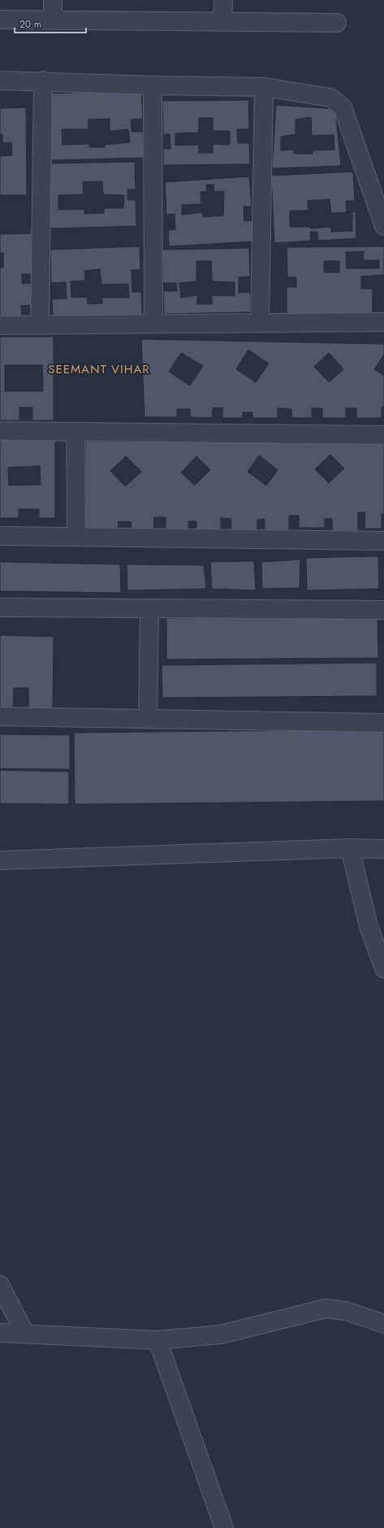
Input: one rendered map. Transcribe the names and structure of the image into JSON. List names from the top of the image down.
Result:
{
  "districts": ["SEEMANT VIHAR"],
  "scale_bar": "20 m"
}
